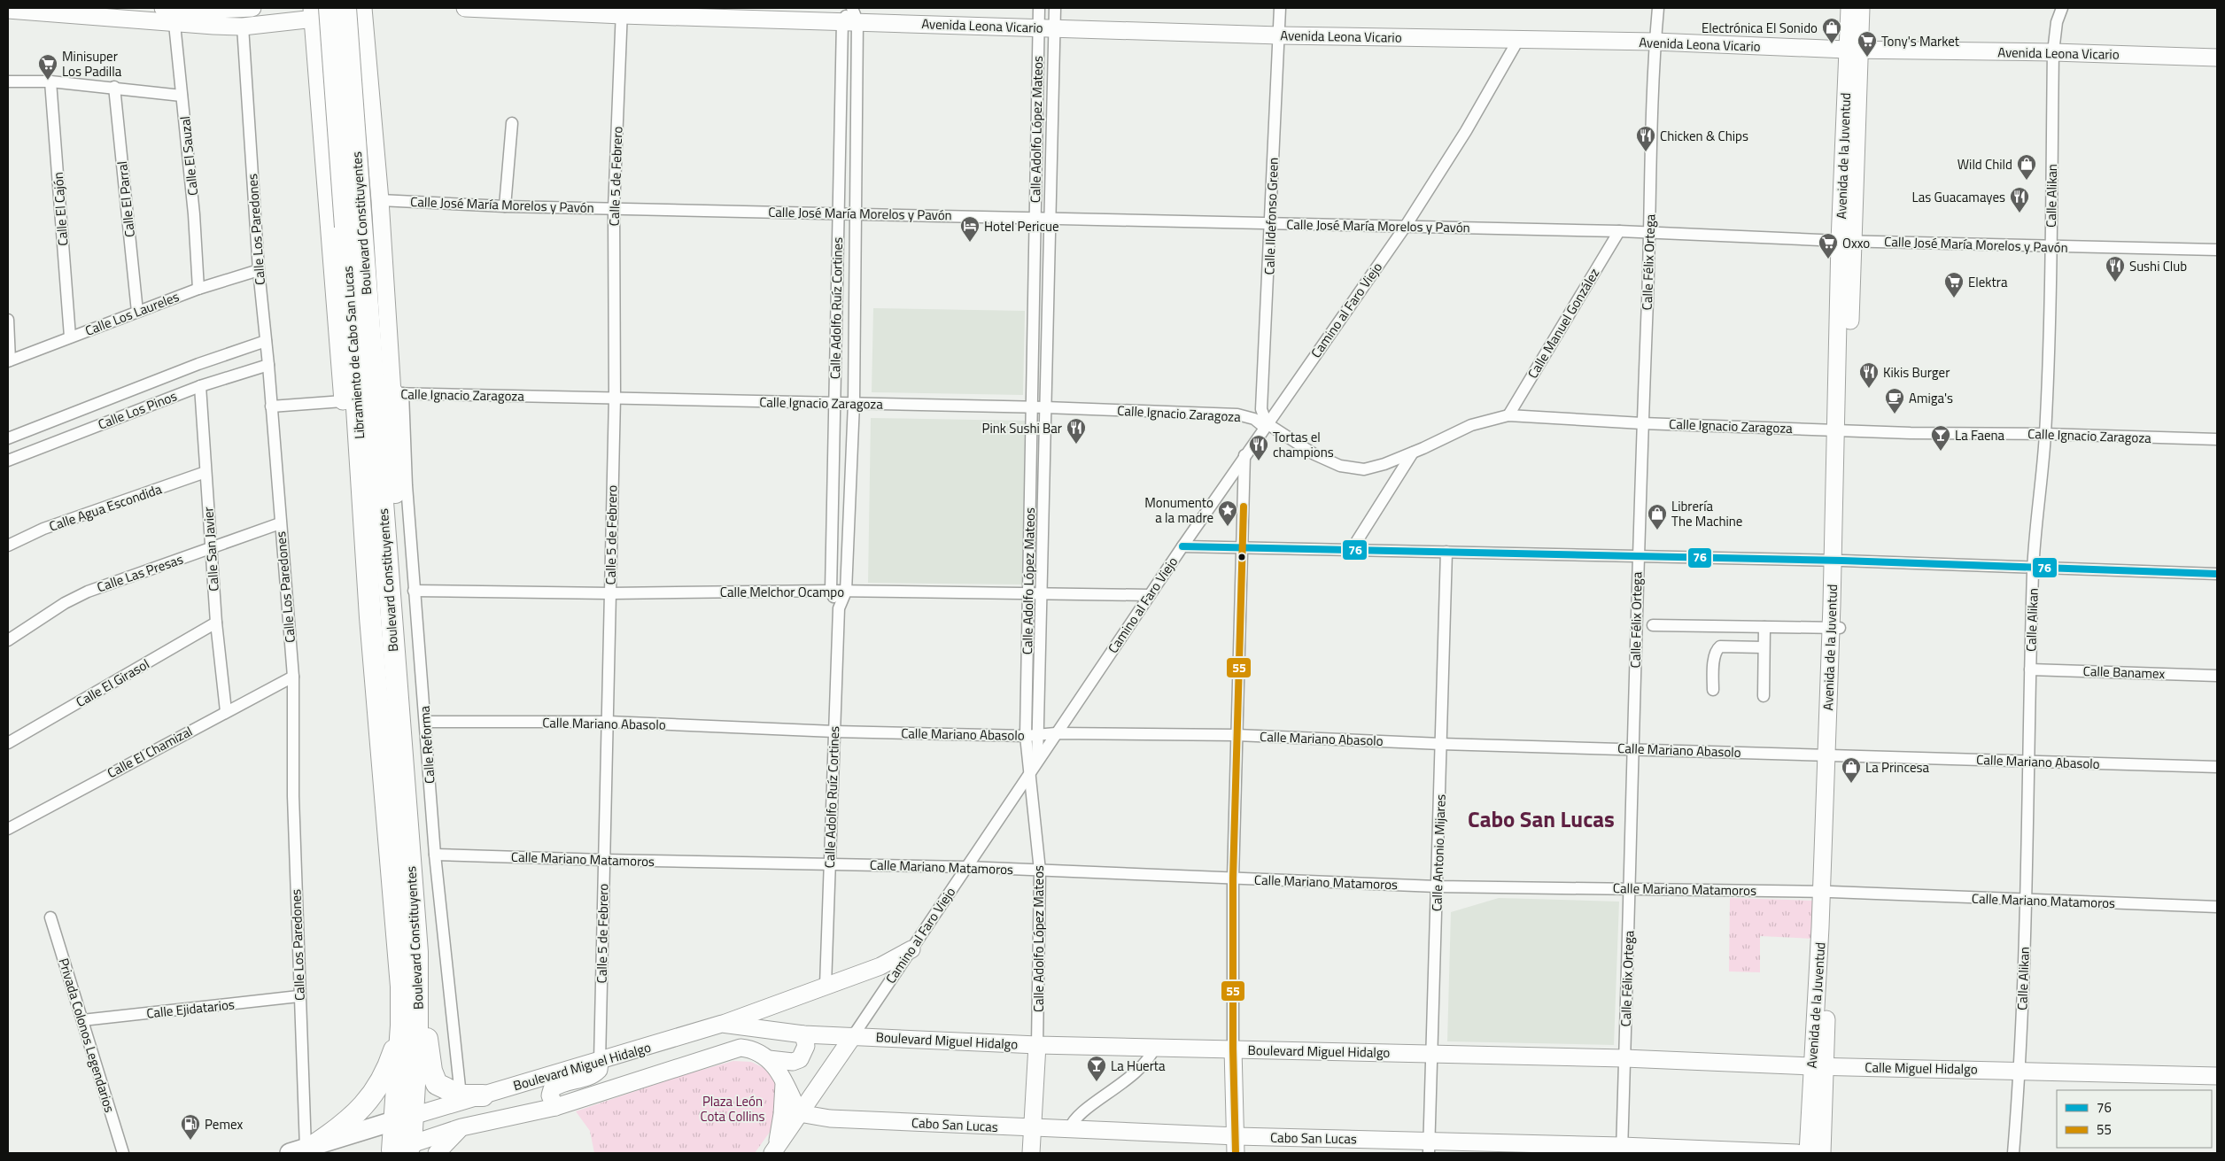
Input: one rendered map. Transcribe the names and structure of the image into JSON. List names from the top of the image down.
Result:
{
  "streets": {
    "highway": ["Boulevard Constituyentes", "Libramiento de Cabo San Lucas"],
    "main road": ["Boulevard Miguel Hidalgo"],
    "street": [
      "Avenida Leona Vicario",
      "Calle Adolfo López Mateos",
      "Calle El Sauzal",
      "Avenida de la Juventud",
      "Calle 5 de Febrero",
      "Calle Alikan",
      "Calle El Parral",
      "Calle José María Morelos y Pavón",
      "Calle El Cajón",
      "Calle Ildefonso Green",
      "Calle Los Paredones",
      "Calle Félix Ortega",
      "Calle Adolfo Ruíz Cortines",
      "Camino al Faro Viejo",
      "Calle Los Laureles",
      "Calle Manuel González",
      "Calle Ignacio Zaragoza",
      "Calle Los Pinos",
      "Calle Agua Escondida",
      "Calle San Javier",
      "Calle Las Presas",
      "Calle Melchor Ocampo",
      "Calle Banamex",
      "Calle El Girasol",
      "Calle Mariano Abasolo",
      "Calle Reforma",
      "Calle El Chamizal",
      "Calle Antonio Mijares",
      "Calle Mariano Matamoros",
      "Calle Ejidatarios",
      "Privada Colonos Legendarios",
      "Calle Miguel Hidalgo",
      "Cabo San Lucas"
    ]
  },
  "crossings": [
    ["Avenida Leona Vicario", "Calle Adolfo López Mateos"],
    ["Avenida Leona Vicario", "Avenida de la Juventud"],
    ["Avenida Leona Vicario", "Calle 5 de Febrero"],
    ["Avenida Leona Vicario", "Calle Alikan"],
    ["Avenida Leona Vicario", "Calle Ildefonso Green"],
    ["Avenida Leona Vicario", "Calle Félix Ortega"],
    ["Avenida Leona Vicario", "Calle Adolfo Ruíz Cortines"],
    ["Avenida Leona Vicario", "Camino al Faro Viejo"],
    ["Calle Adolfo López Mateos", "Calle José María Morelos y Pavón"],
    ["Calle Adolfo López Mateos", "Camino al Faro Viejo"],
    ["Calle Adolfo López Mateos", "Calle Ignacio Zaragoza"],
    ["Calle Adolfo López Mateos", "Calle Melchor Ocampo"],
    ["Calle Adolfo López Mateos", "Calle Mariano Abasolo"],
    ["Calle Adolfo López Mateos", "Calle Mariano Matamoros"],
    ["Calle Adolfo López Mateos", "Boulevard Miguel Hidalgo"],
    ["Calle Adolfo López Mateos", "Cabo San Lucas"],
    ["Calle El Sauzal", "Calle Los Laureles"],
    ["Avenida de la Juventud", "Calle José María Morelos y Pavón"],
    ["Avenida de la Juventud", "Calle Ignacio Zaragoza"],
    ["Avenida de la Juventud", "Calle Mariano Abasolo"],
    ["Avenida de la Juventud", "Calle Mariano Matamoros"],
    ["Avenida de la Juventud", "Calle Miguel Hidalgo"],
    ["Calle 5 de Febrero", "Calle José María Morelos y Pavón"],
    ["Calle 5 de Febrero", "Calle Ignacio Zaragoza"],
    ["Calle 5 de Febrero", "Calle Melchor Ocampo"],
    ["Calle 5 de Febrero", "Calle Mariano Abasolo"],
    ["Calle 5 de Febrero", "Calle Mariano Matamoros"],
    ["Calle 5 de Febrero", "Boulevard Miguel Hidalgo"],
    ["Calle Alikan", "Calle José María Morelos y Pavón"],
    ["Calle Alikan", "Calle Ignacio Zaragoza"],
    ["Calle Alikan", "Calle Banamex"],
    ["Calle Alikan", "Calle Mariano Abasolo"],
    ["Calle Alikan", "Calle Mariano Matamoros"],
    ["Calle Alikan", "Calle Miguel Hidalgo"],
    ["Calle El Parral", "Calle Los Laureles"],
    ["Calle José María Morelos y Pavón", "Calle Ildefonso Green"],
    ["Calle José María Morelos y Pavón", "Boulevard Constituyentes"],
    ["Calle José María Morelos y Pavón", "Calle Félix Ortega"],
    ["Calle José María Morelos y Pavón", "Calle Adolfo Ruíz Cortines"],
    ["Calle José María Morelos y Pavón", "Camino al Faro Viejo"],
    ["Calle José María Morelos y Pavón", "Calle Manuel González"],
    ["Calle El Cajón", "Calle Los Laureles"],
    ["Calle Ildefonso Green", "Camino al Faro Viejo"],
    ["Calle Ildefonso Green", "Calle Ignacio Zaragoza"],
    ["Boulevard Constituyentes", "Libramiento de Cabo San Lucas"],
    ["Boulevard Constituyentes", "Calle Ignacio Zaragoza"],
    ["Boulevard Constituyentes", "Calle Reforma"],
    ["Boulevard Constituyentes", "Boulevard Miguel Hidalgo"],
    ["Calle Los Paredones", "Calle Los Laureles"],
    ["Calle Los Paredones", "Calle Los Pinos"],
    ["Calle Los Paredones", "Calle Las Presas"],
    ["Calle Los Paredones", "Calle El Chamizal"],
    ["Calle Los Paredones", "Calle Ejidatarios"],
    ["Calle Los Paredones", "Boulevard Miguel Hidalgo"],
    ["Calle Félix Ortega", "Calle Ignacio Zaragoza"],
    ["Calle Félix Ortega", "Calle Mariano Abasolo"],
    ["Calle Félix Ortega", "Calle Mariano Matamoros"],
    ["Calle Félix Ortega", "Boulevard Miguel Hidalgo"],
    ["Calle Félix Ortega", "Calle Miguel Hidalgo"],
    ["Calle Félix Ortega", "Cabo San Lucas"],
    ["Calle Adolfo Ruíz Cortines", "Calle Ignacio Zaragoza"],
    ["Calle Adolfo Ruíz Cortines", "Calle Melchor Ocampo"],
    ["Calle Adolfo Ruíz Cortines", "Calle Mariano Abasolo"],
    ["Calle Adolfo Ruíz Cortines", "Calle Mariano Matamoros"],
    ["Camino al Faro Viejo", "Calle Ignacio Zaragoza"],
    ["Camino al Faro Viejo", "Calle Melchor Ocampo"],
    ["Camino al Faro Viejo", "Calle Mariano Abasolo"],
    ["Camino al Faro Viejo", "Calle Mariano Matamoros"],
    ["Camino al Faro Viejo", "Boulevard Miguel Hidalgo"],
    ["Calle Manuel González", "Calle Ignacio Zaragoza"],
    ["Calle Ignacio Zaragoza", "Calle Reforma"],
    ["Calle Los Pinos", "Calle San Javier"],
    ["Calle Agua Escondida", "Calle San Javier"],
    ["Calle San Javier", "Calle Las Presas"],
    ["Calle San Javier", "Calle El Girasol"],
    ["Calle San Javier", "Calle El Chamizal"],
    ["Calle Melchor Ocampo", "Calle Reforma"],
    ["Calle Mariano Abasolo", "Calle Reforma"],
    ["Calle Mariano Abasolo", "Calle Antonio Mijares"],
    ["Calle Reforma", "Calle Mariano Matamoros"],
    ["Calle Antonio Mijares", "Calle Mariano Matamoros"],
    ["Calle Antonio Mijares", "Boulevard Miguel Hidalgo"],
    ["Calle Antonio Mijares", "Cabo San Lucas"],
    ["Calle Ejidatarios", "Privada Colonos Legendarios"],
    ["Boulevard Miguel Hidalgo", "Calle Miguel Hidalgo"]
  ],
  "districts": ["Cabo San Lucas"],
  "parks": ["Plaza León Cota Collins"],
  "places": {
    "shop": [
      "Electrónica El Sonido",
      "Wild Child",
      "Librería The Machine",
      "La Princesa"
    ],
    "supermarket": [
      "Tony's Market",
      "Minisuper Los Padilla",
      "Oxxo",
      "Elektra"
    ],
    "restaurant": [
      "Chicken & Chips",
      "Las Guacamayes",
      "Sushi Club",
      "Kikis Burger",
      "Pink Sushi Bar",
      "Tortas el champions"
    ],
    "hotel": ["Hotel Pericue"],
    "cafe": ["Amiga's"],
    "bar": ["La Faena", "La Huerta"],
    "place": ["Monumento a la madre"],
    "fuel station": ["Pemex"]
  },
  "lines": ["transit line 55", "transit line 76"],
  "legend": ["76", "55"]
}
